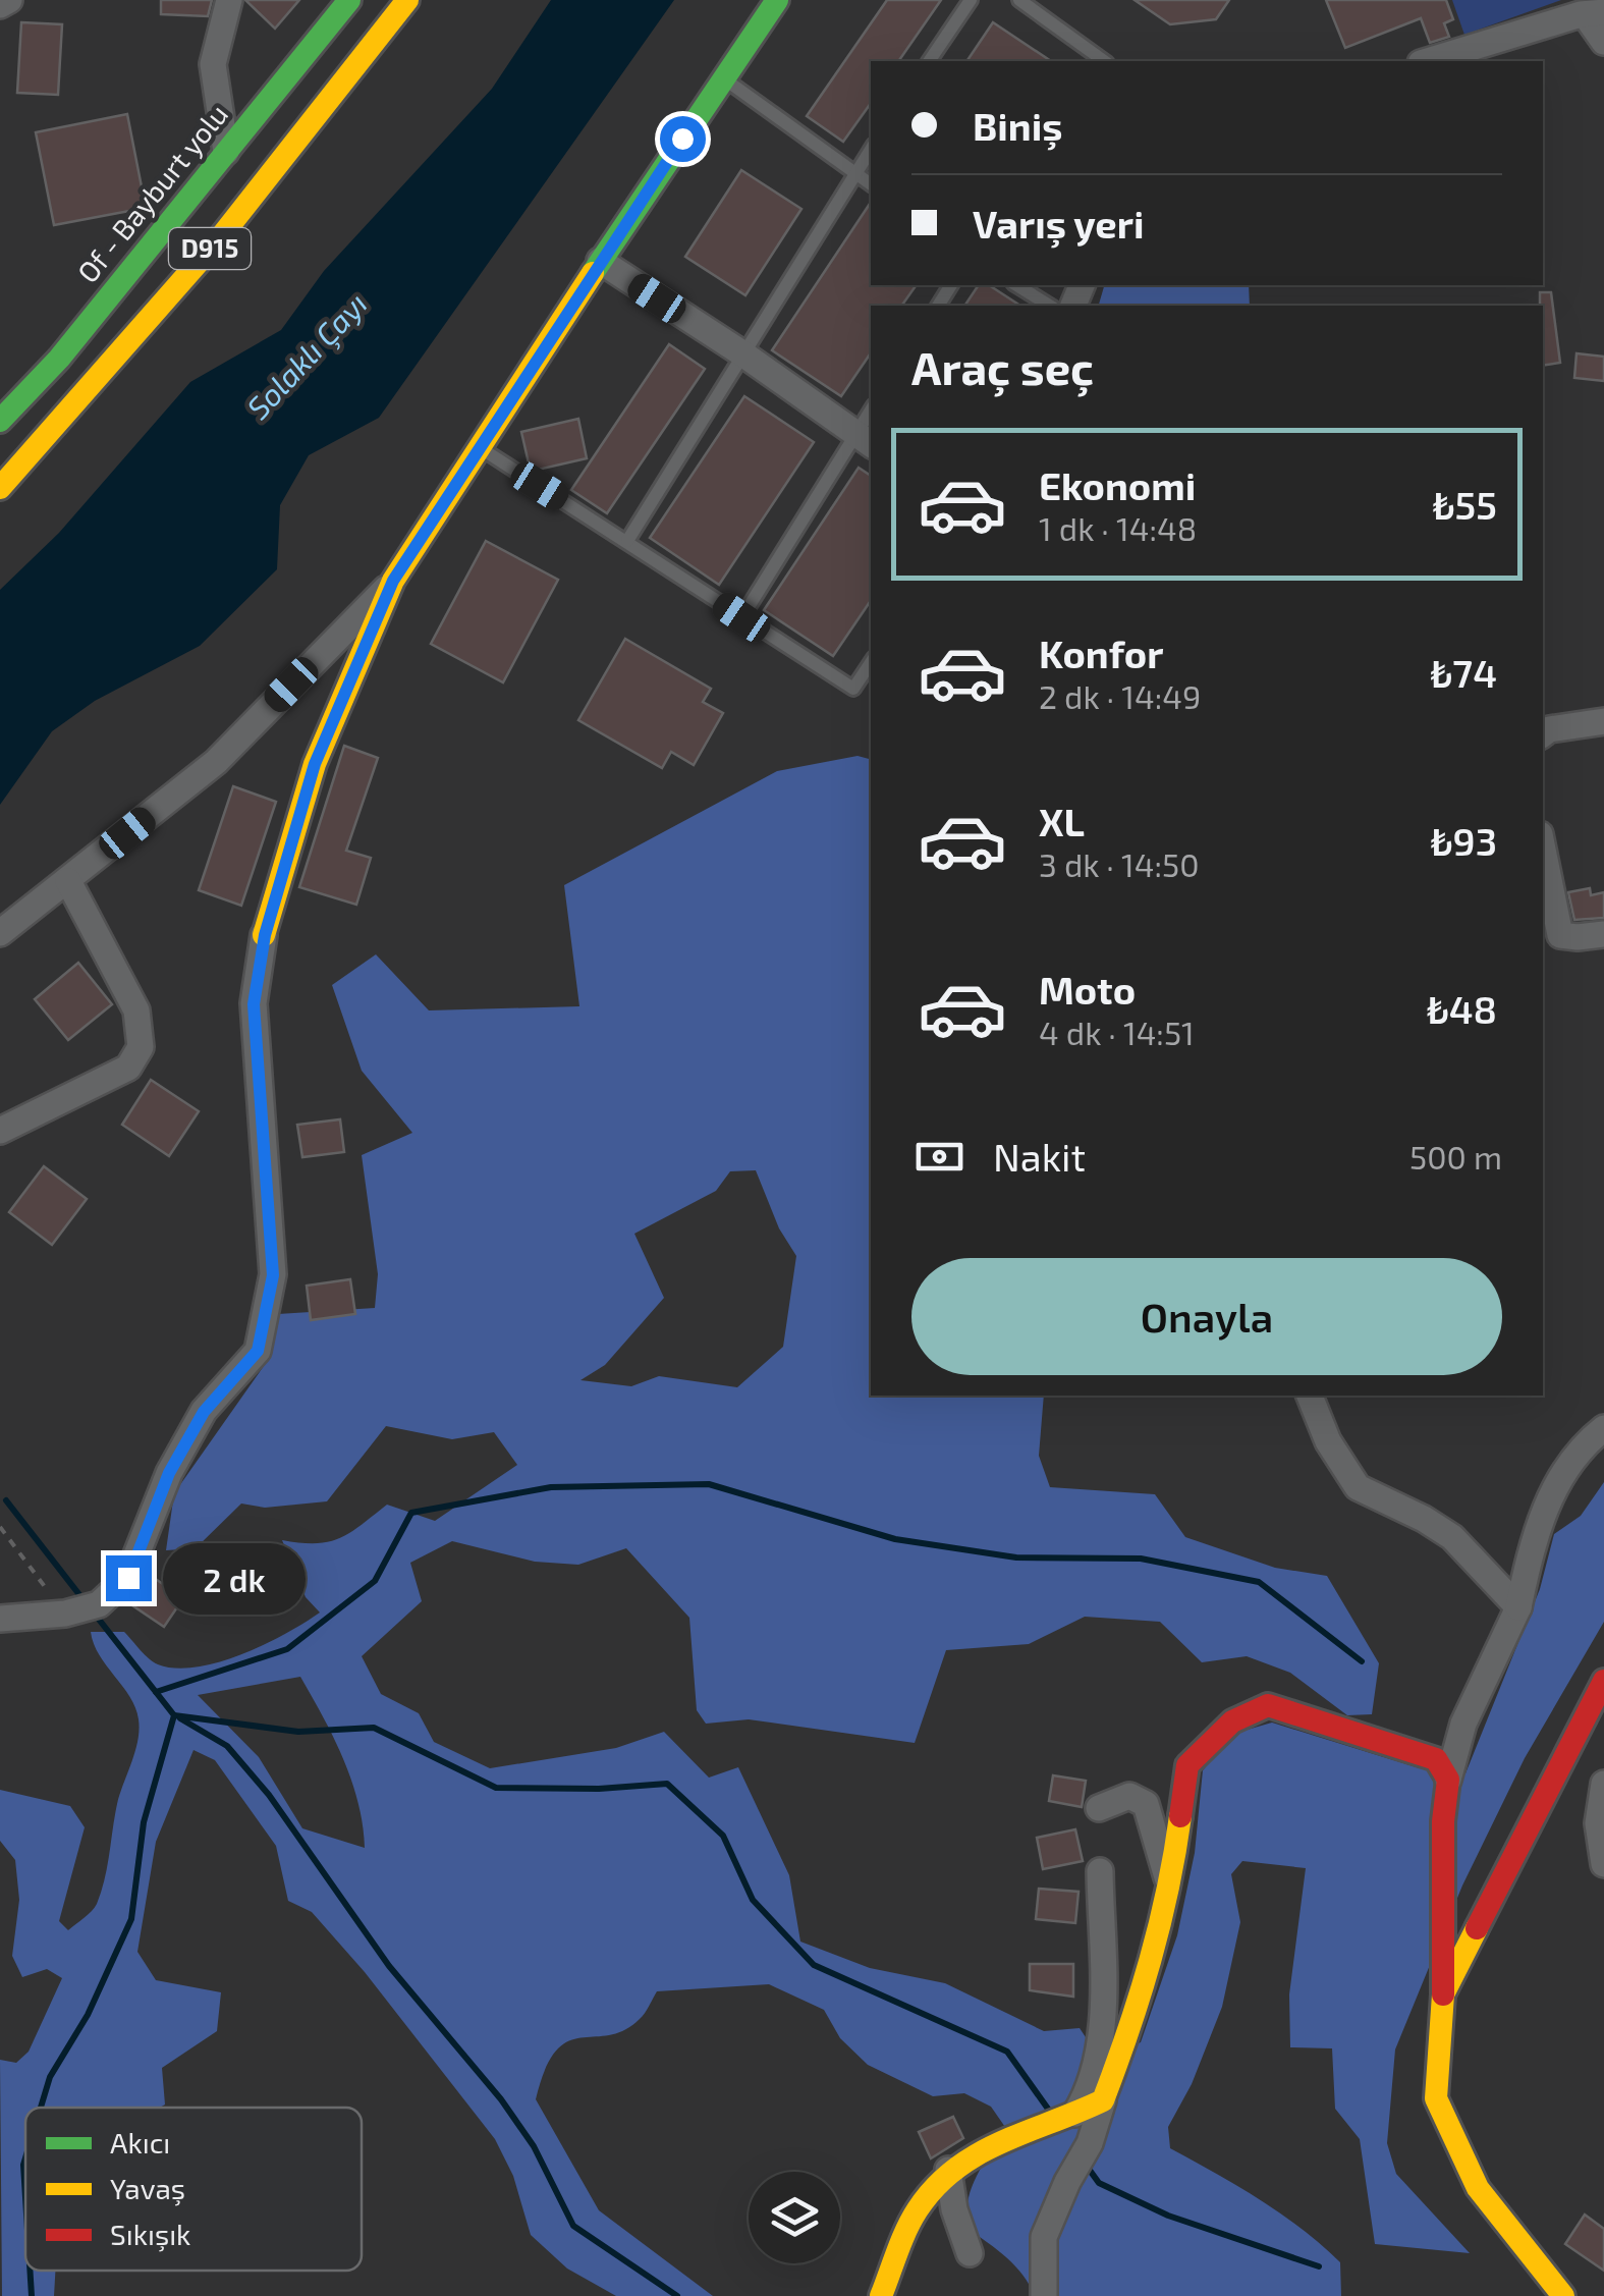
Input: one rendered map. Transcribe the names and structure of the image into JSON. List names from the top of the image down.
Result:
{
  "streets": {
    "main road": ["Of - Bayburt yolu", "D915"]
  },
  "water": ["Solaklı Çayı"],
  "legend": ["Akıcı", "Yavaş", "Sıkışık"],
  "page": {
    "banner": ["Biniş", "Varış yeri"],
    "heading": "Araç seç",
    "list": [
      {
        "name": "Ekonomi",
        "note": "1 dk · 14:48",
        "value": "₺55"
      },
      {
        "name": "Konfor",
        "note": "2 dk · 14:49",
        "value": "₺74"
      },
      {
        "name": "XL",
        "note": "3 dk · 14:50",
        "value": "₺93"
      },
      {
        "name": "Moto",
        "note": "4 dk · 14:51",
        "value": "₺48"
      }
    ],
    "pay": ["Nakit", "500 m"],
    "buttons": "Onayla",
    "bubble": "2 dk"
  }
}
